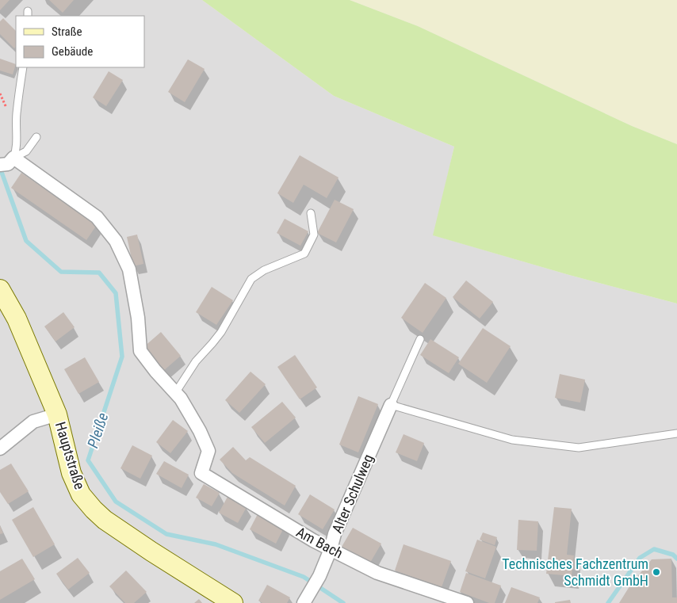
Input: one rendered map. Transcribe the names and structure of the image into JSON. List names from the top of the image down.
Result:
{
  "streets": {
    "main road": ["Hauptstraße"],
    "street": ["Alter Schulweg", "Am Bach"]
  },
  "crossings": [
    ["Alter Schulweg", "Am Bach"]
  ],
  "water": ["Pleiße"],
  "places": ["Technisches Fachzentrum Schmidt GmbH"],
  "legend": ["Straße", "Gebäude"]
}
